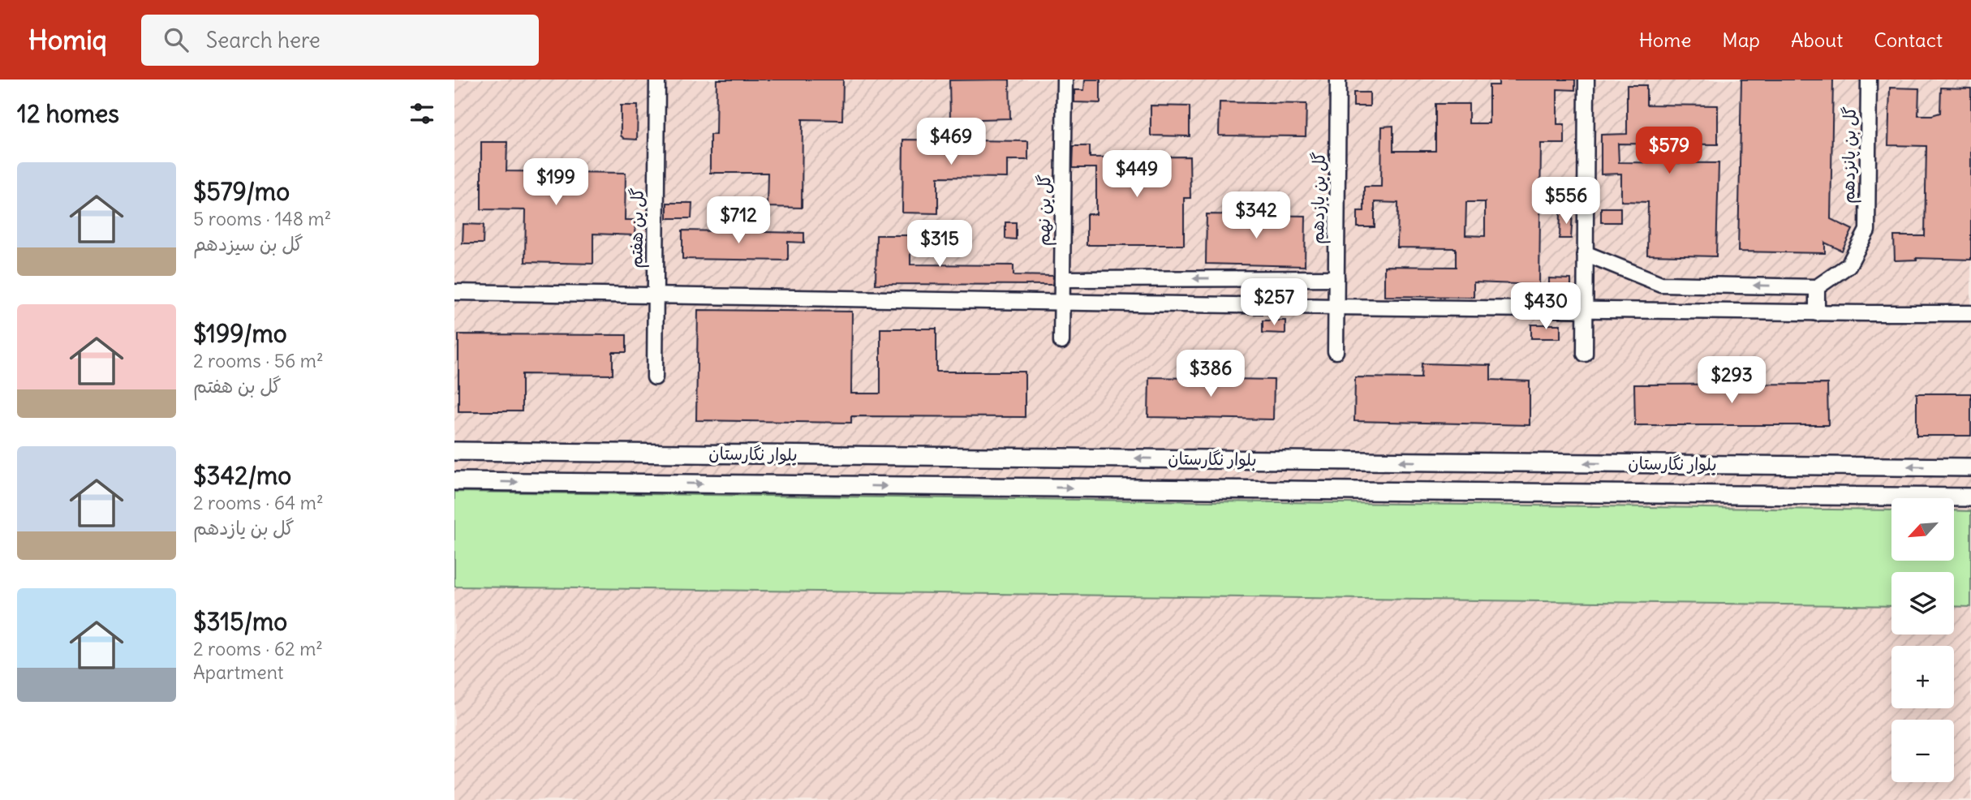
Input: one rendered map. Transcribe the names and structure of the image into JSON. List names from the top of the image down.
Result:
{
  "streets": {
    "street": [
      "گل بن پانزدهم",
      "گل بن یازدهم",
      "گل بن نهم",
      "گل بن هفتم",
      "بلوار نگارستان"
    ]
  },
  "north": "bottom left",
  "page": {
    "header": "Homiq",
    "search": "Search here",
    "nav": [
      "Home",
      "Map",
      "About",
      "Contact"
    ],
    "heading": "12 homes",
    "price": [
      "$469",
      "$579",
      "$449",
      "$199",
      "$556",
      "$342",
      "$712",
      "$315",
      "$257",
      "$430",
      "$386",
      "$293"
    ],
    "list": [
      {
        "name": "$579/mo",
        "note": "5 rooms · 148 m² · گل بن سیزدهم"
      },
      {
        "name": "$199/mo",
        "note": "2 rooms · 56 m² · گل بن هفتم"
      },
      {
        "name": "$342/mo",
        "note": "2 rooms · 64 m² · گل بن یازدهم"
      },
      {
        "name": "$315/mo",
        "note": "2 rooms · 62 m² · Apartment"
      }
    ],
    "map_buttons": ["+", "−"]
  }
}
